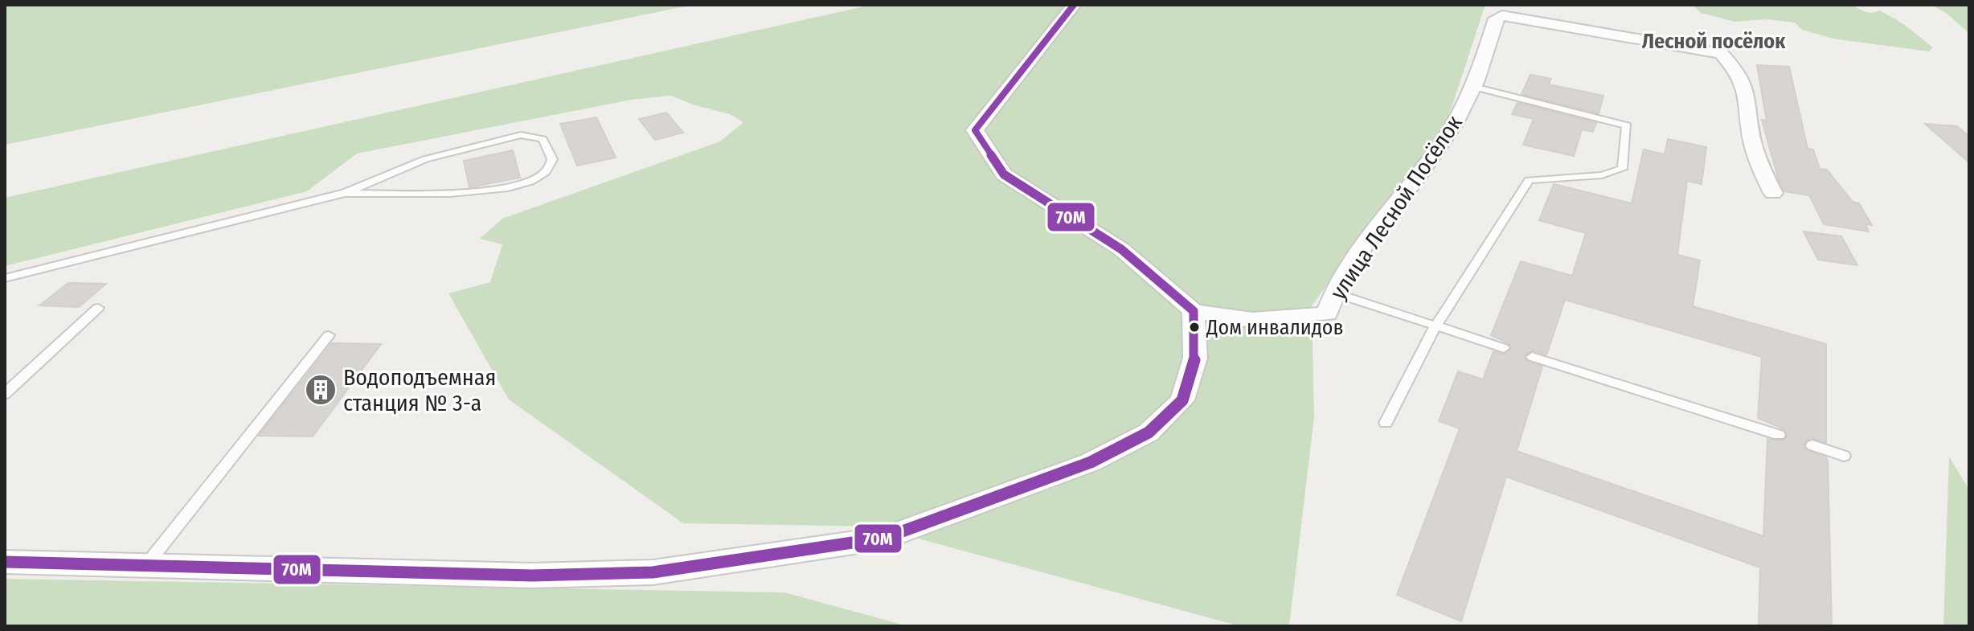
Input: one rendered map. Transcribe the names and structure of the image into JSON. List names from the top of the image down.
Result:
{
  "streets": {
    "street": ["улица Лесной Посёлок"]
  },
  "districts": ["Лесной посёлок"],
  "places": {
    "other": ["Дом инвалидов"],
    "building": ["Водоподъемная станция № 3-а"]
  },
  "lines": ["transit line 70М"]
}
